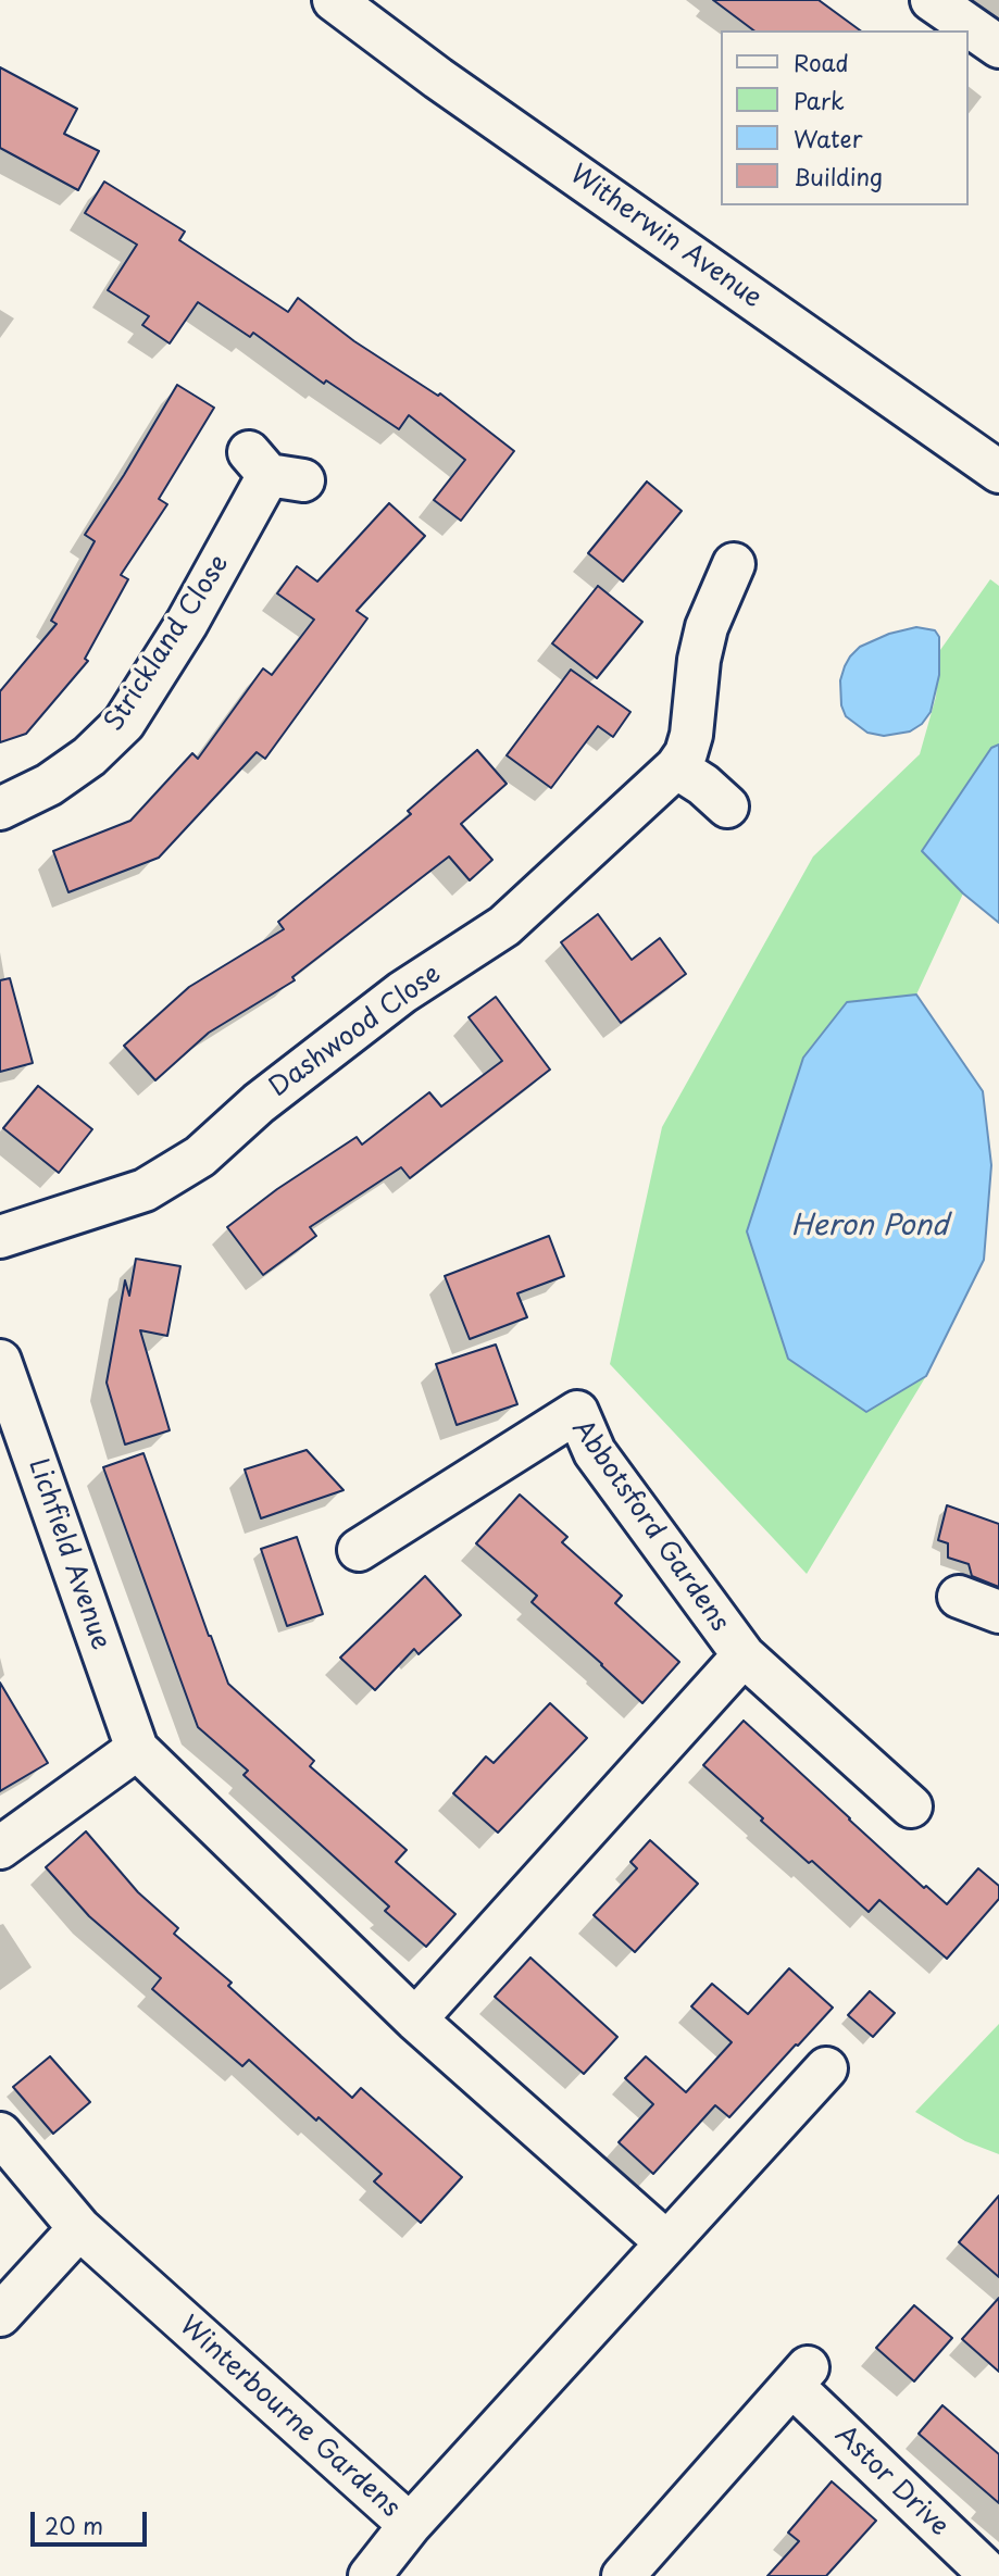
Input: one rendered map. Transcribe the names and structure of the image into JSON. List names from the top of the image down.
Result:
{
  "streets": {
    "street": [
      "Witherwin Avenue",
      "Strickland Close",
      "Dashwood Close",
      "Abbotsford Gardens",
      "Lichfield Avenue",
      "Winterbourne Gardens",
      "Astor Drive"
    ]
  },
  "water": ["Heron Pond"],
  "legend": [
    "Road",
    "Park",
    "Water",
    "Building"
  ],
  "scale_bar": "20 m"
}
